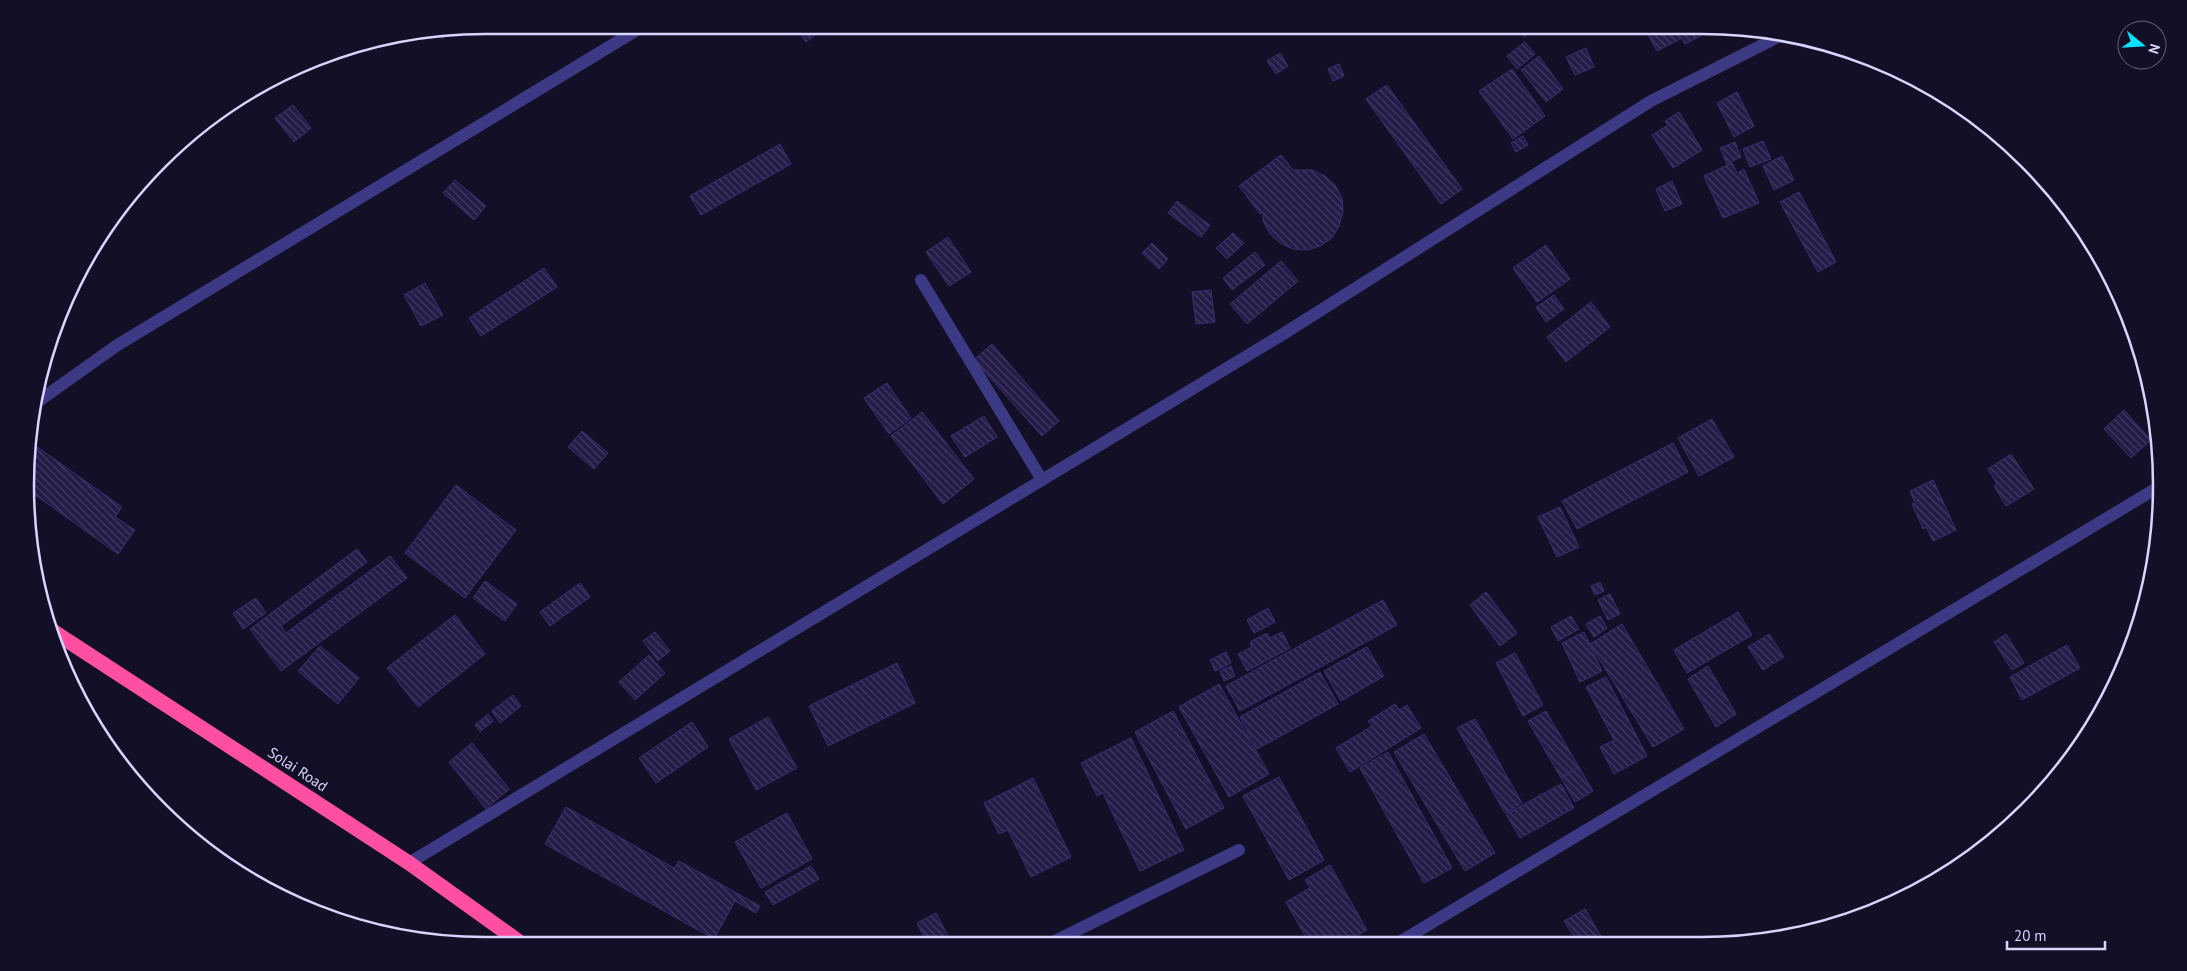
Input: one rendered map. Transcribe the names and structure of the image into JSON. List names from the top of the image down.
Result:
{
  "streets": {
    "highway": ["Solai Road"]
  },
  "scale_bar": "20 m",
  "north": "right"
}
